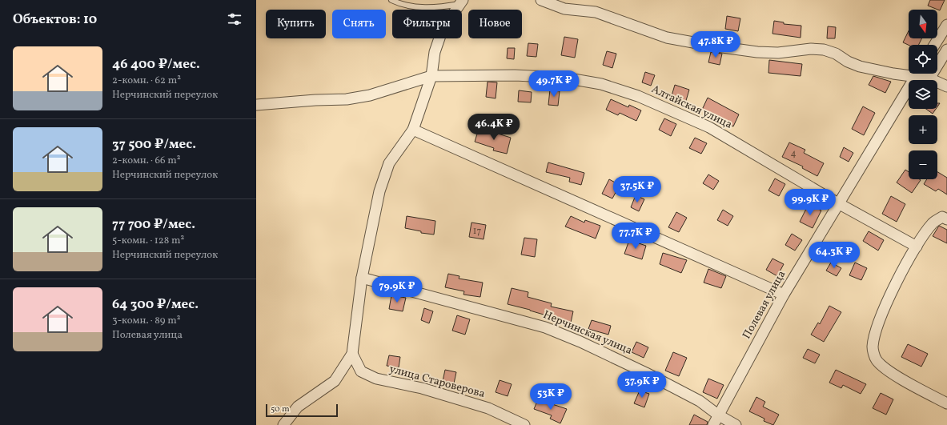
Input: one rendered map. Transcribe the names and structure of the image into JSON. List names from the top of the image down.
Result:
{
  "streets": {
    "street": [
      "Алтайская улица",
      "Полевая улица",
      "Нерчинская улица",
      "улица Староверова"
    ]
  },
  "crossings": [
    ["Алтайская улица", "Полевая улица"],
    ["Полевая улица", "Нерчинская улица"]
  ],
  "house_numbers": ["4", "17"],
  "scale_bar": "50 m",
  "north": "bottom",
  "page": {
    "heading": "Объектов: 10",
    "map_buttons": ["+", "−"],
    "chip": [
      "Купить",
      "Снять",
      "Фильтры",
      "Новое"
    ],
    "price": [
      "47.8K ₽",
      "49.7K ₽",
      "46.4K ₽",
      "37.5K ₽",
      "99.9K ₽",
      "77.7K ₽",
      "64.3K ₽",
      "79.9K ₽",
      "37.9K ₽",
      "53K ₽"
    ],
    "list": [
      {
        "name": "46 400 ₽/мес.",
        "note": "2-комн. · 62 m² · Нерчинский переулок"
      },
      {
        "name": "37 500 ₽/мес.",
        "note": "2-комн. · 66 m² · Нерчинский переулок"
      },
      {
        "name": "77 700 ₽/мес.",
        "note": "5-комн. · 128 m² · Нерчинский переулок"
      },
      {
        "name": "64 300 ₽/мес.",
        "note": "3-комн. · 89 m² · Полевая улица"
      }
    ],
    "scale": "50 m"
  }
}
